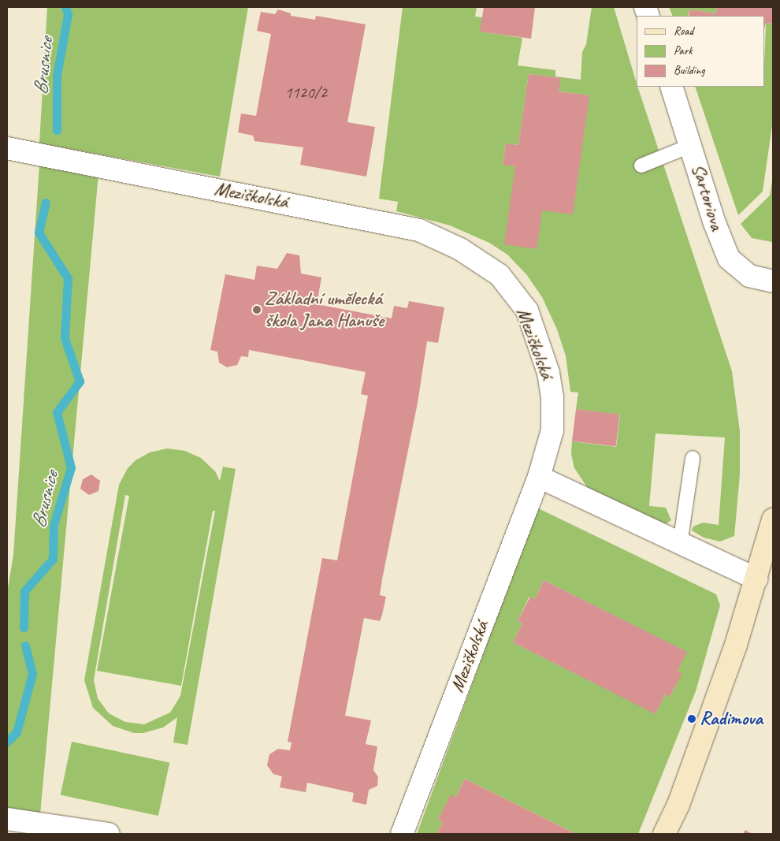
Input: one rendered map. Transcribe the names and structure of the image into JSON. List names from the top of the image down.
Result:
{
  "streets": {
    "street": ["Meziškolská", "Sartoriova"]
  },
  "water": ["Brusnice"],
  "places": ["Základní umělecká škola Jana Hanuše", "Radimova"],
  "house_numbers": ["1120/2"],
  "legend": ["Road", "Park", "Building"]
}
